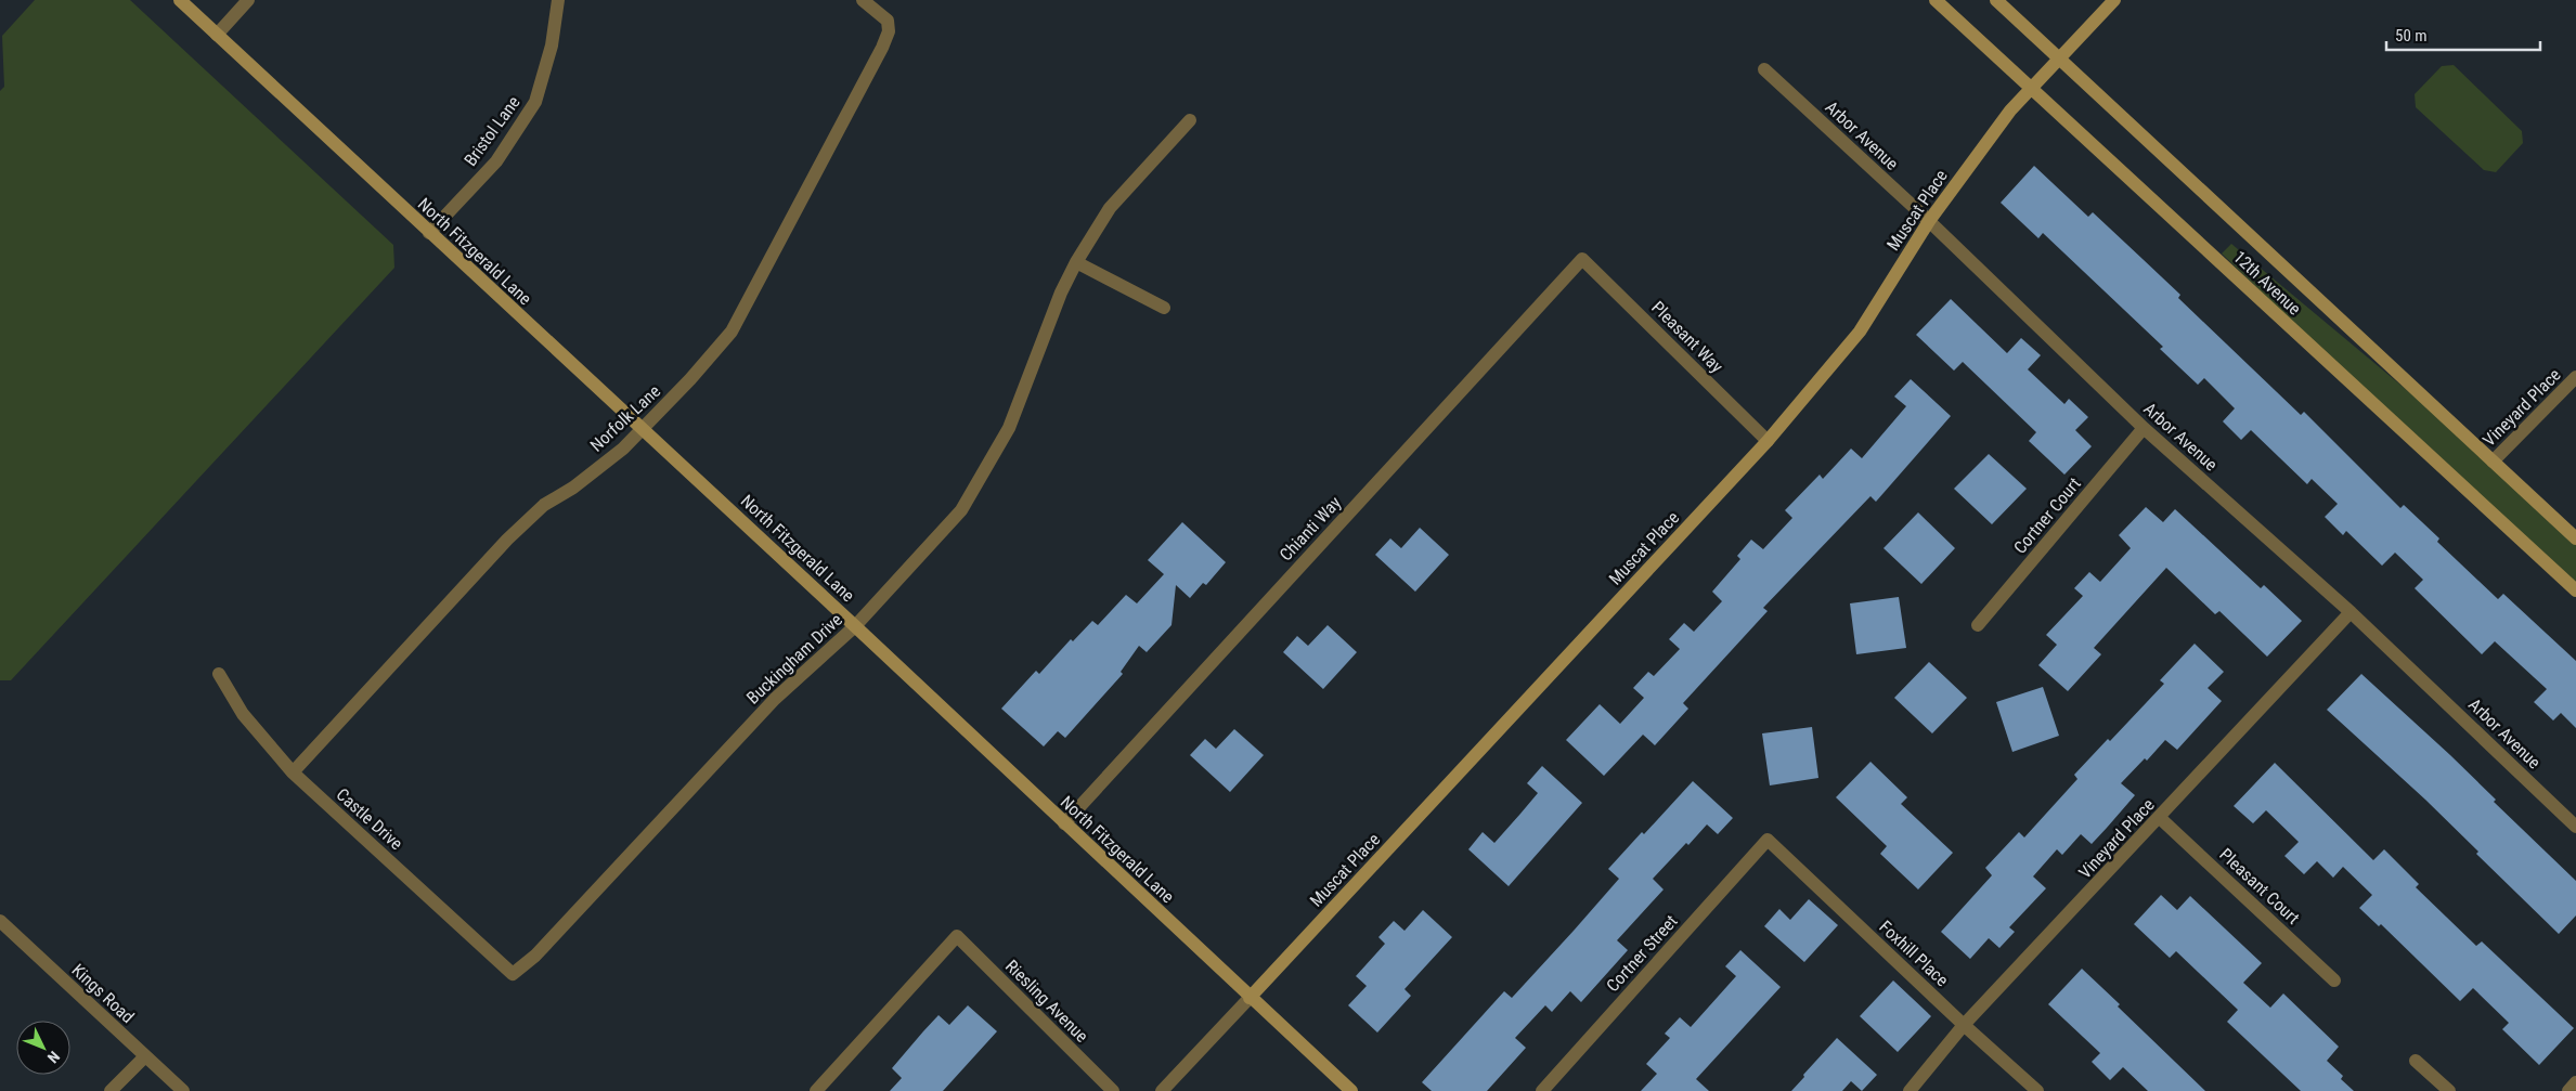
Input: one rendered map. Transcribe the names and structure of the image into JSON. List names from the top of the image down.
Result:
{
  "streets": {
    "street": [
      "Bristol Lane",
      "Arbor Avenue",
      "Muscat Place",
      "North Fitzgerald Lane",
      "12th Avenue",
      "Pleasant Way",
      "Vineyard Place",
      "Norfolk Lane",
      "Cortner Court",
      "Chianti Way",
      "Buckingham Drive",
      "Castle Drive",
      "Pleasant Court",
      "Cortner Street",
      "Foxhill Place",
      "Kings Road",
      "Riesling Avenue"
    ]
  },
  "crossings": [
    ["Bristol Lane", "North Fitzgerald Lane"],
    ["Arbor Avenue", "Muscat Place"],
    ["Arbor Avenue", "Vineyard Place"],
    ["Arbor Avenue", "Cortner Court"],
    ["Muscat Place", "North Fitzgerald Lane"],
    ["Muscat Place", "12th Avenue"],
    ["Muscat Place", "Pleasant Way"],
    ["North Fitzgerald Lane", "Norfolk Lane"],
    ["North Fitzgerald Lane", "Chianti Way"],
    ["North Fitzgerald Lane", "Buckingham Drive"],
    ["12th Avenue", "Vineyard Place"],
    ["Pleasant Way", "Chianti Way"],
    ["Vineyard Place", "Pleasant Court"],
    ["Vineyard Place", "Foxhill Place"],
    ["Norfolk Lane", "Castle Drive"],
    ["Buckingham Drive", "Castle Drive"],
    ["Cortner Street", "Foxhill Place"]
  ],
  "scale_bar": "50 m",
  "north": "bottom right"
}
